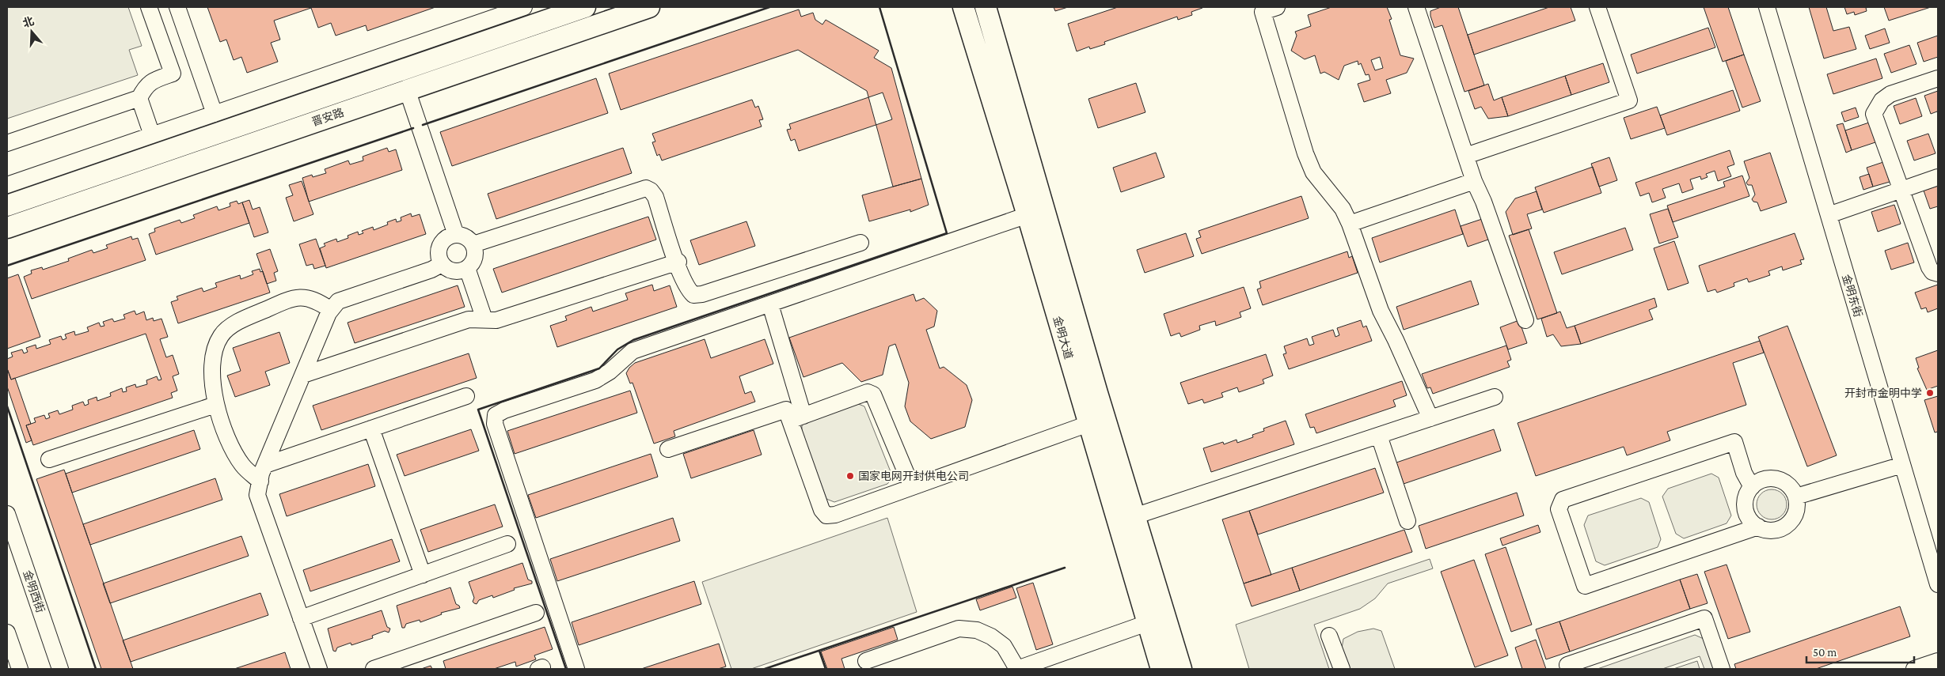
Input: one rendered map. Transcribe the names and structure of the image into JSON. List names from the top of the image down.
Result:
{
  "streets": {
    "main road": ["晋安路", "金明大道"],
    "street": ["金明东街", "金明西街"]
  },
  "places": ["开封市金明中学", "国家电网开封供电公司"],
  "scale_bar": "50 m",
  "north": "top"
}
